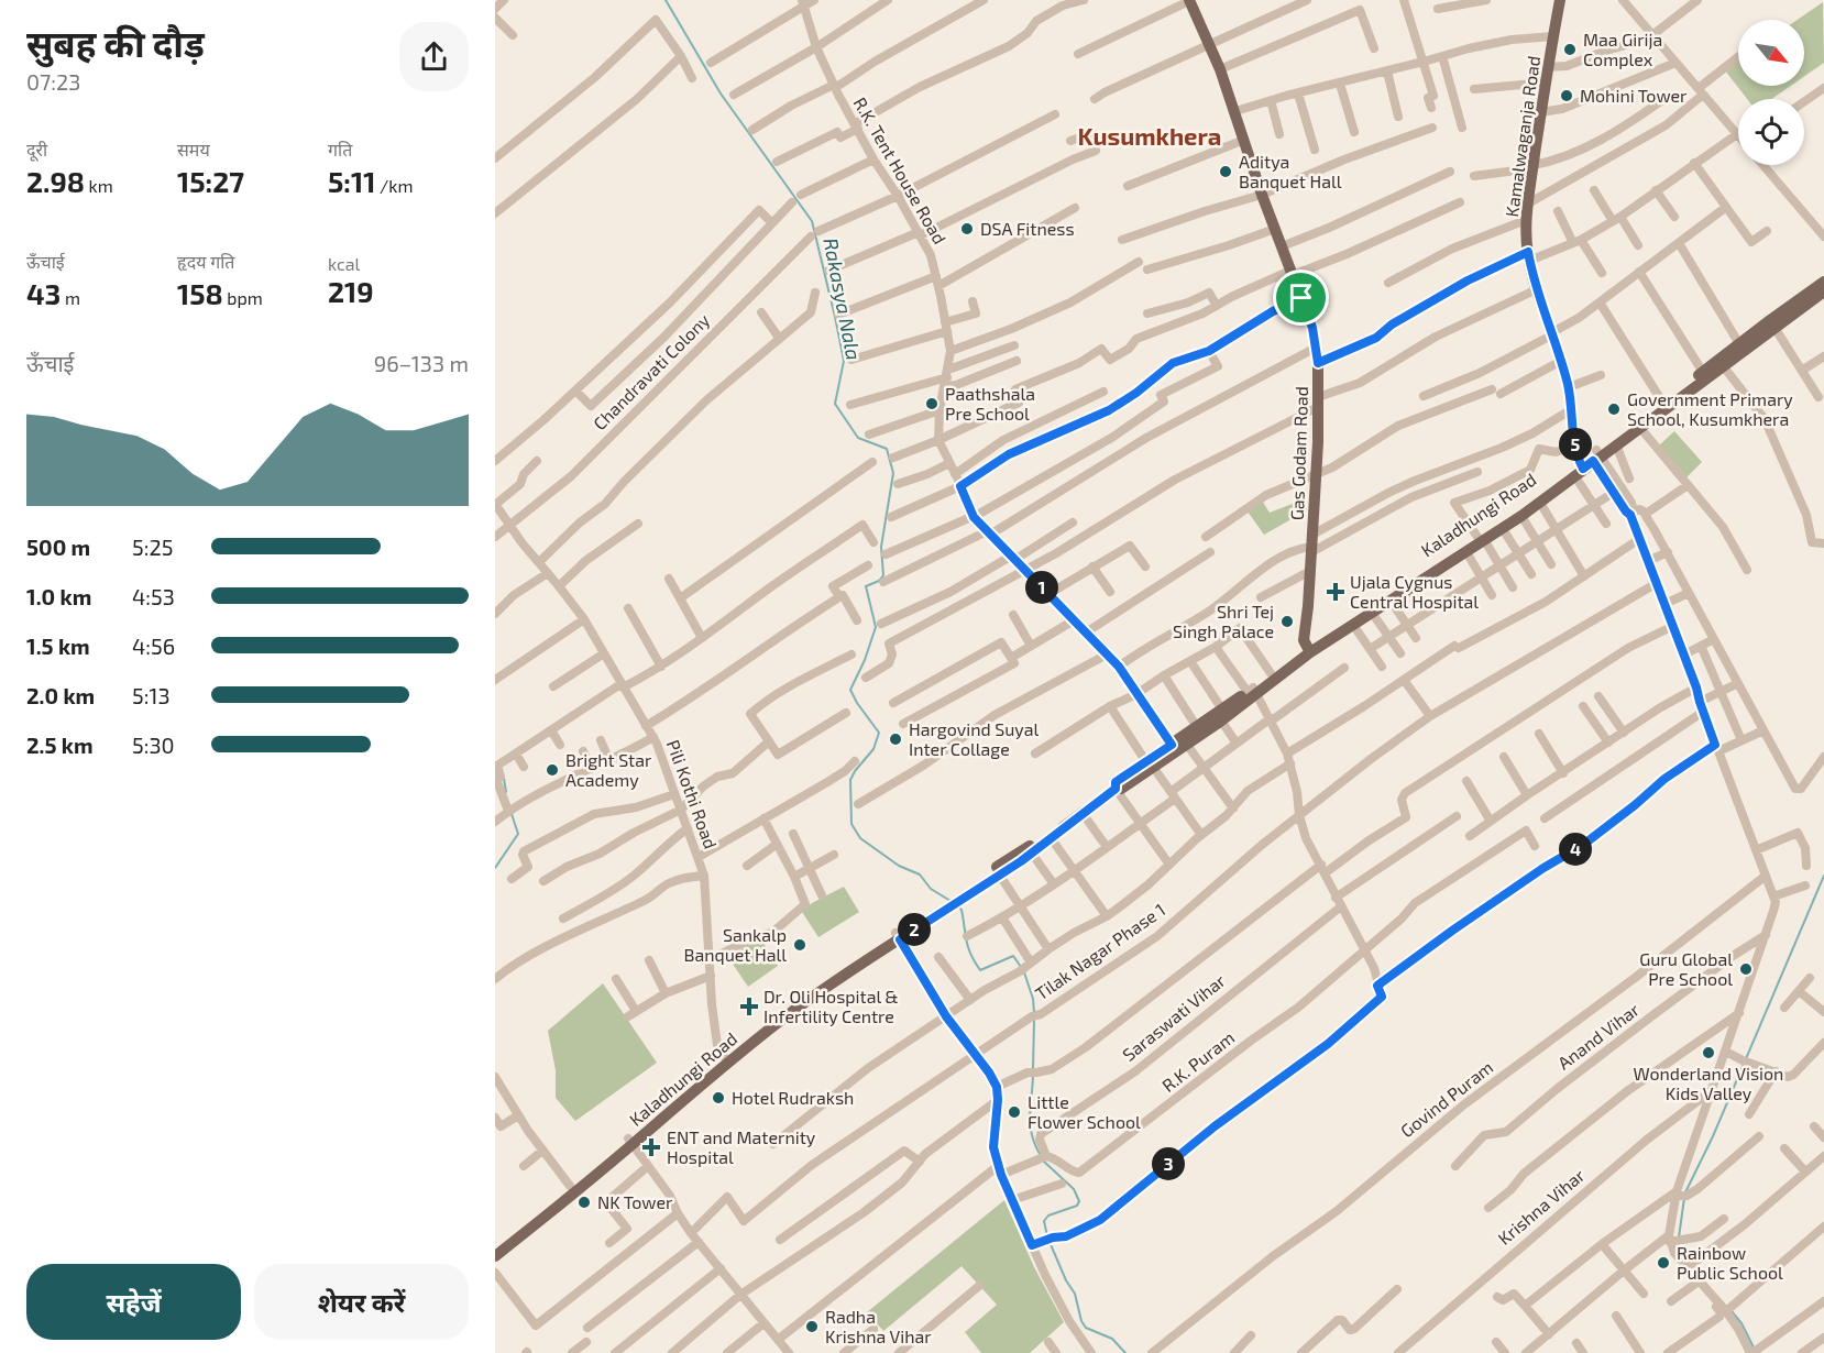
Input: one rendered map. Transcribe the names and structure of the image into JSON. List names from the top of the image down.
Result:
{
  "streets": {
    "main road": ["Kamalwaganja Road", "Gas Godam Road", "Kaladhungi Road"],
    "street": [
      "R.K. Tent House Road",
      "Chandravati Colony",
      "Pili Kothi Road",
      "Tilak Nagar Phase 1",
      "Saraswati Vihar",
      "Anand Vihar",
      "R.K. Puram",
      "Govind Puram",
      "Krishna Vihar"
    ]
  },
  "crossings": [
    ["Kamalwaganja Road", "Kaladhungi Road"],
    ["R.K. Tent House Road", "Chandravati Colony"],
    ["R.K. Tent House Road", "Kaladhungi Road"],
    ["Chandravati Colony", "Pili Kothi Road"],
    ["Gas Godam Road", "Kaladhungi Road"],
    ["Kaladhungi Road", "Pili Kothi Road"],
    ["Saraswati Vihar", "R.K. Puram"]
  ],
  "districts": ["Kusumkhera"],
  "water": ["Rakasya Nala"],
  "places": {
    "other": [
      "Maa Girija Complex",
      "Mohini Tower",
      "Aditya Banquet Hall",
      "DSA Fitness",
      "Paathshala Pre School",
      "Government Primary School, Kusumkhera",
      "Shri Tej Singh Palace",
      "Hargovind Suyal Inter Collage",
      "Bright Star Academy",
      "Sankalp Banquet Hall",
      "Guru Global Pre School",
      "Wonderland Vision Kids Valley",
      "Hotel Rudraksh",
      "Little Flower School",
      "NK Tower",
      "Rainbow Public School",
      "Radha Krishna Vihar"
    ],
    "health": ["Ujala Cygnus Central Hospital", "Dr. Oli Hospital & Infertility Centre", "ENT and Maternity Hospital"]
  },
  "north": "bottom right",
  "page": {
    "heading": ["सुबह की दौड़", "07:23"],
    "stats": [
      ["दूरी", "2.98 km"],
      ["समय", "15:27"],
      ["गति", "5:11 /km"],
      ["ऊँचाई", "43 m"],
      ["हृदय गति", "158 bpm"],
      ["kcal", "219"]
    ],
    "chart": ["ऊँचाई", "96–133 m"],
    "pins": [
      "5",
      "1",
      "4",
      "2",
      "3"
    ],
    "list": [
      {
        "name": "500 m",
        "note": "5:25"
      },
      {
        "name": "1.0 km",
        "note": "4:53"
      },
      {
        "name": "1.5 km",
        "note": "4:56"
      },
      {
        "name": "2.0 km",
        "note": "5:13"
      },
      {
        "name": "2.5 km",
        "note": "5:30"
      }
    ],
    "buttons": ["सहेजें", "शेयर करें"]
  }
}
